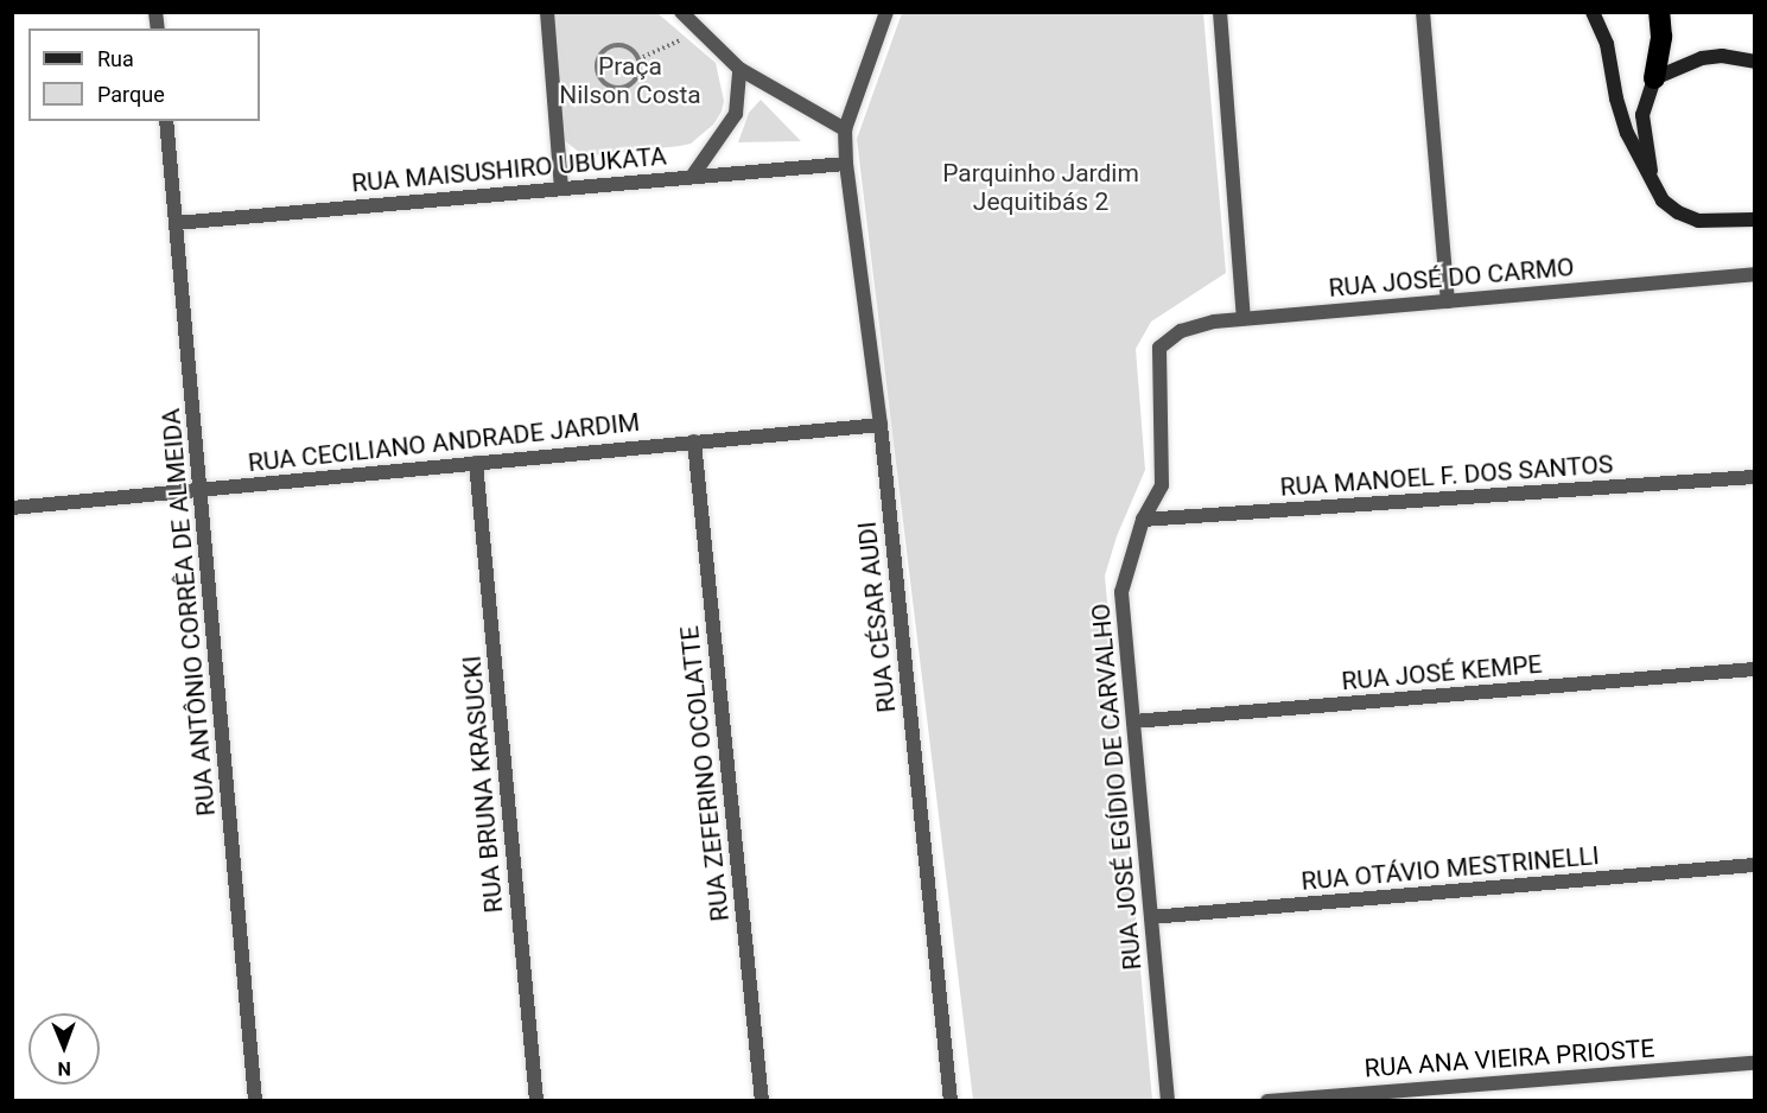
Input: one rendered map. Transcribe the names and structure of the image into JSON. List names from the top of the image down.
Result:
{
  "streets": {
    "street": [
      "RUA MAISUSHIRO UBUKATA",
      "RUA JOSÉ DO CARMO",
      "RUA CECILIANO ANDRADE JARDIM",
      "RUA MANOEL F. DOS SANTOS",
      "RUA ANTÔNIO CORRÊA DE ALMEIDA",
      "RUA CÉSAR AUDI",
      "RUA JOSÉ KEMPE",
      "RUA ZEFERINO OCOLATTE",
      "RUA BRUNA KRASUCKI",
      "RUA JOSÉ EGÍDIO DE CARVALHO",
      "RUA OTÁVIO MESTRINELLI",
      "RUA ANA VIEIRA PRIOSTE"
    ]
  },
  "crossings": [
    ["RUA MAISUSHIRO UBUKATA", "RUA ANTÔNIO CORRÊA DE ALMEIDA"],
    ["RUA MAISUSHIRO UBUKATA", "RUA CÉSAR AUDI"],
    ["RUA JOSÉ DO CARMO", "RUA JOSÉ EGÍDIO DE CARVALHO"],
    ["RUA CECILIANO ANDRADE JARDIM", "RUA ANTÔNIO CORRÊA DE ALMEIDA"],
    ["RUA CECILIANO ANDRADE JARDIM", "RUA CÉSAR AUDI"],
    ["RUA CECILIANO ANDRADE JARDIM", "RUA ZEFERINO OCOLATTE"],
    ["RUA CECILIANO ANDRADE JARDIM", "RUA BRUNA KRASUCKI"],
    ["RUA MANOEL F. DOS SANTOS", "RUA JOSÉ EGÍDIO DE CARVALHO"],
    ["RUA JOSÉ KEMPE", "RUA JOSÉ EGÍDIO DE CARVALHO"],
    ["RUA JOSÉ EGÍDIO DE CARVALHO", "RUA OTÁVIO MESTRINELLI"]
  ],
  "parks": ["Praça Nilson Costa", "Parquinho Jardim Jequitibás 2"],
  "legend": ["Rua", "Parque"],
  "north": "bottom"
}
